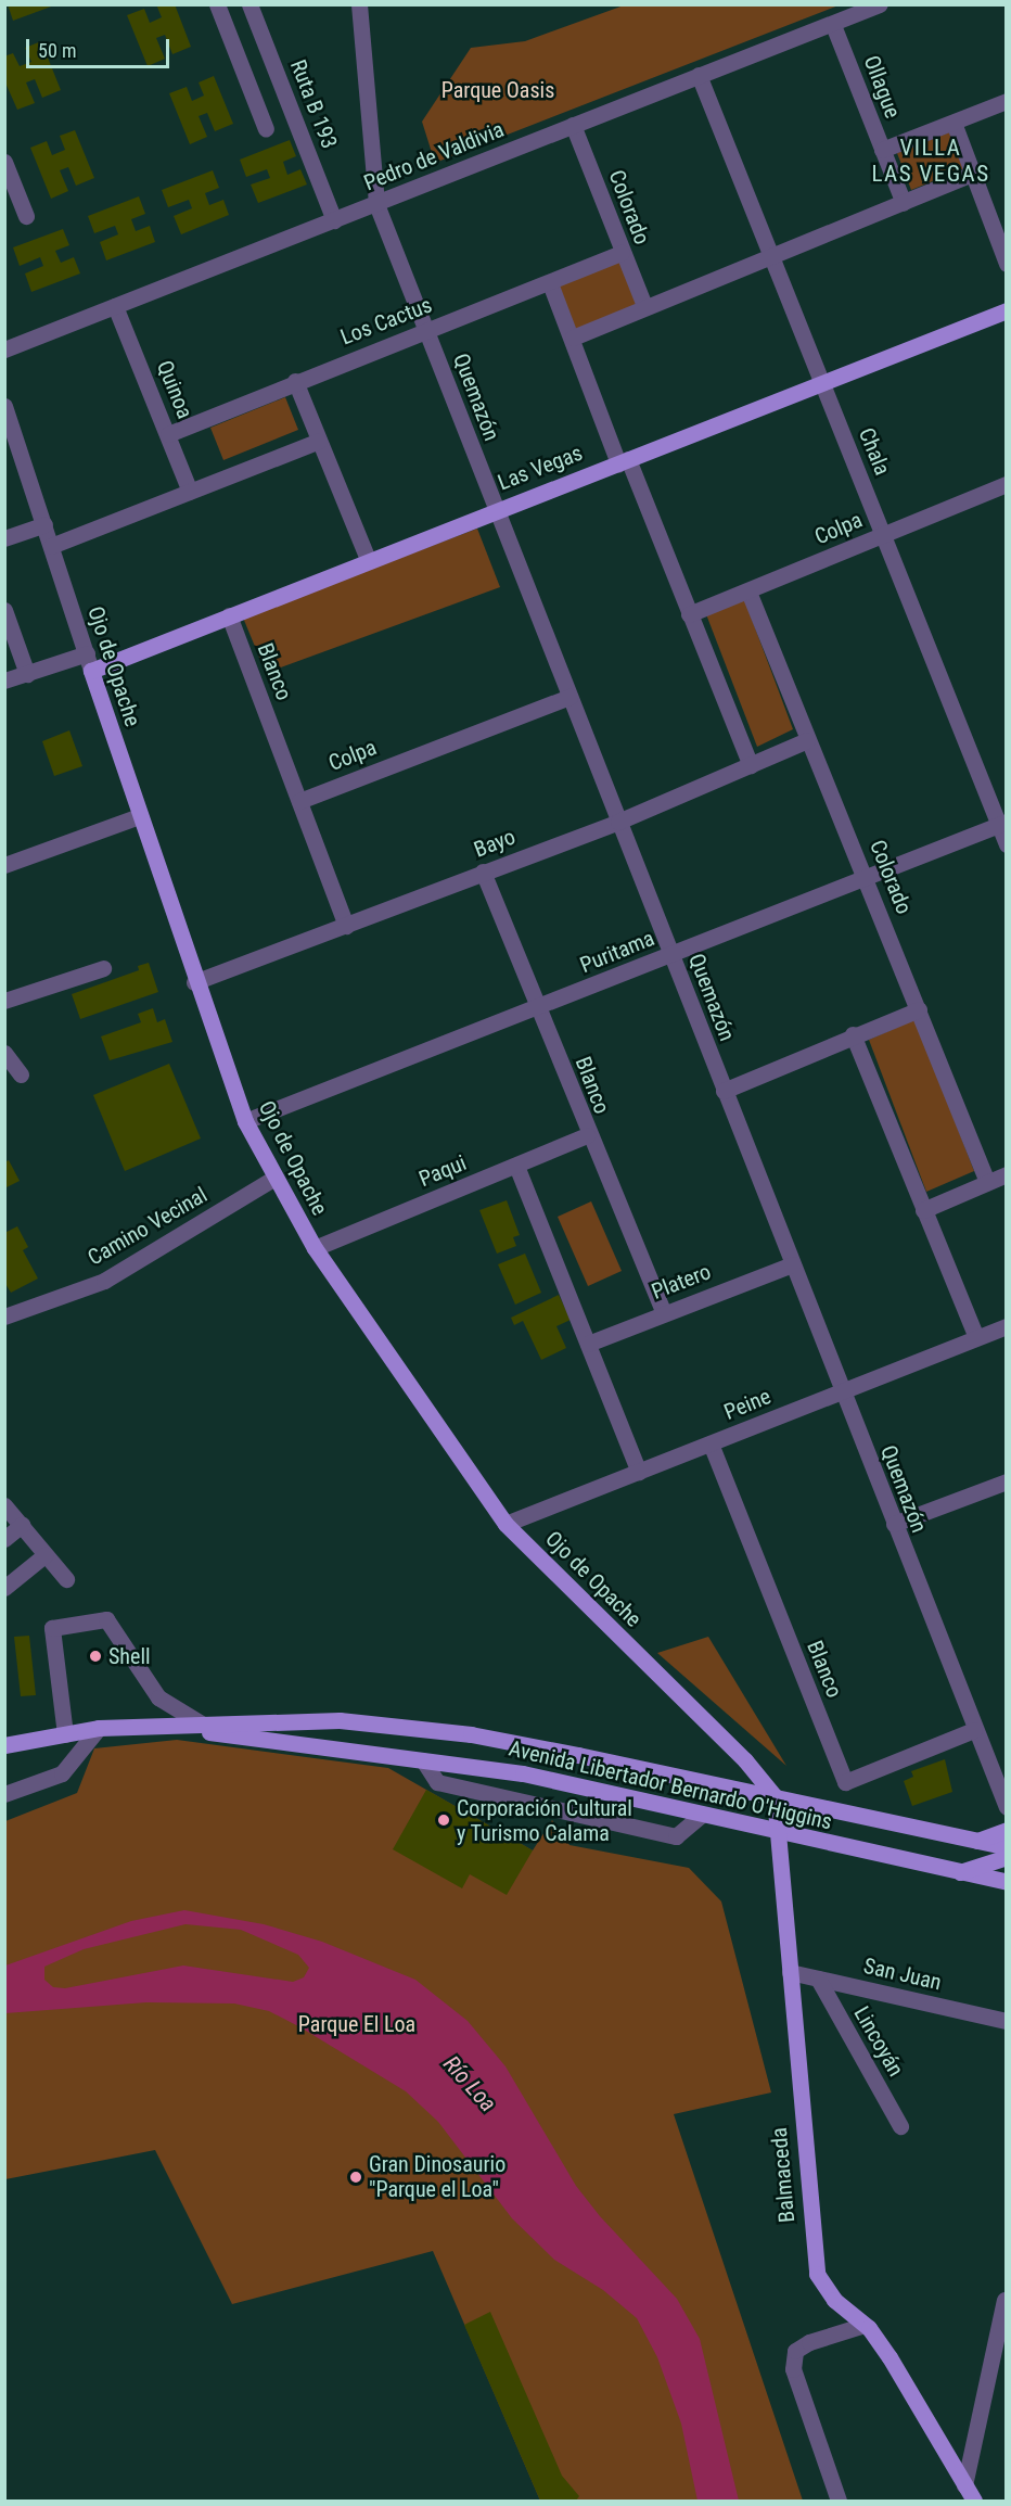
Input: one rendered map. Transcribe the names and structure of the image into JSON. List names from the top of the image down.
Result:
{
  "streets": {
    "main road": [
      "Las Vegas",
      "Ojo de Opache",
      "Avenida Libertador Bernardo O'Higgins",
      "Balmaceda"
    ],
    "street": [
      "Ollague",
      "Ruta B 193",
      "Pedro de Valdivia",
      "Colorado",
      "Los Cactus",
      "Quinoa",
      "Quemazón",
      "Chala",
      "Colpa",
      "Blanco",
      "Bayo",
      "Puritama",
      "Paqui",
      "Camino Vecinal",
      "Platero",
      "Peine",
      "San Juan",
      "Lincoyán"
    ]
  },
  "crossings": [
    ["Ollague", "Pedro de Valdivia"],
    ["Ruta B 193", "Pedro de Valdivia"],
    ["Pedro de Valdivia", "Colorado"],
    ["Pedro de Valdivia", "Quinoa"],
    ["Pedro de Valdivia", "Quemazón"],
    ["Pedro de Valdivia", "Chala"],
    ["Colorado", "Los Cactus"],
    ["Colorado", "Colpa"],
    ["Colorado", "Bayo"],
    ["Colorado", "Puritama"],
    ["Los Cactus", "Quinoa"],
    ["Los Cactus", "Quemazón"],
    ["Quemazón", "Las Vegas"],
    ["Quemazón", "Colpa"],
    ["Quemazón", "Blanco"],
    ["Quemazón", "Bayo"],
    ["Quemazón", "Puritama"],
    ["Quemazón", "Platero"],
    ["Quemazón", "Peine"],
    ["Chala", "Las Vegas"],
    ["Chala", "Colpa"],
    ["Chala", "Puritama"],
    ["Las Vegas", "Ojo de Opache"],
    ["Las Vegas", "Blanco"],
    ["Colpa", "Blanco"],
    ["Ojo de Opache", "Bayo"],
    ["Ojo de Opache", "Puritama"],
    ["Ojo de Opache", "Paqui"],
    ["Ojo de Opache", "Camino Vecinal"],
    ["Ojo de Opache", "Peine"],
    ["Ojo de Opache", "Avenida Libertador Bernardo O'Higgins"],
    ["Ojo de Opache", "Balmaceda"],
    ["Blanco", "Bayo"],
    ["Blanco", "Puritama"],
    ["Blanco", "Paqui"],
    ["Blanco", "Platero"],
    ["Blanco", "Peine"],
    ["Avenida Libertador Bernardo O'Higgins", "Balmaceda"],
    ["San Juan", "Lincoyán"],
    ["San Juan", "Balmaceda"]
  ],
  "districts": ["VILLA LAS VEGAS"],
  "water": ["Río Loa"],
  "parks": ["Parque Oasis", "Parque El Loa"],
  "places": ["Shell", "Corporación Cultural y Turismo Calama", "Gran Dinosaurio \"Parque el Loa\""],
  "scale_bar": "50 m"
}
